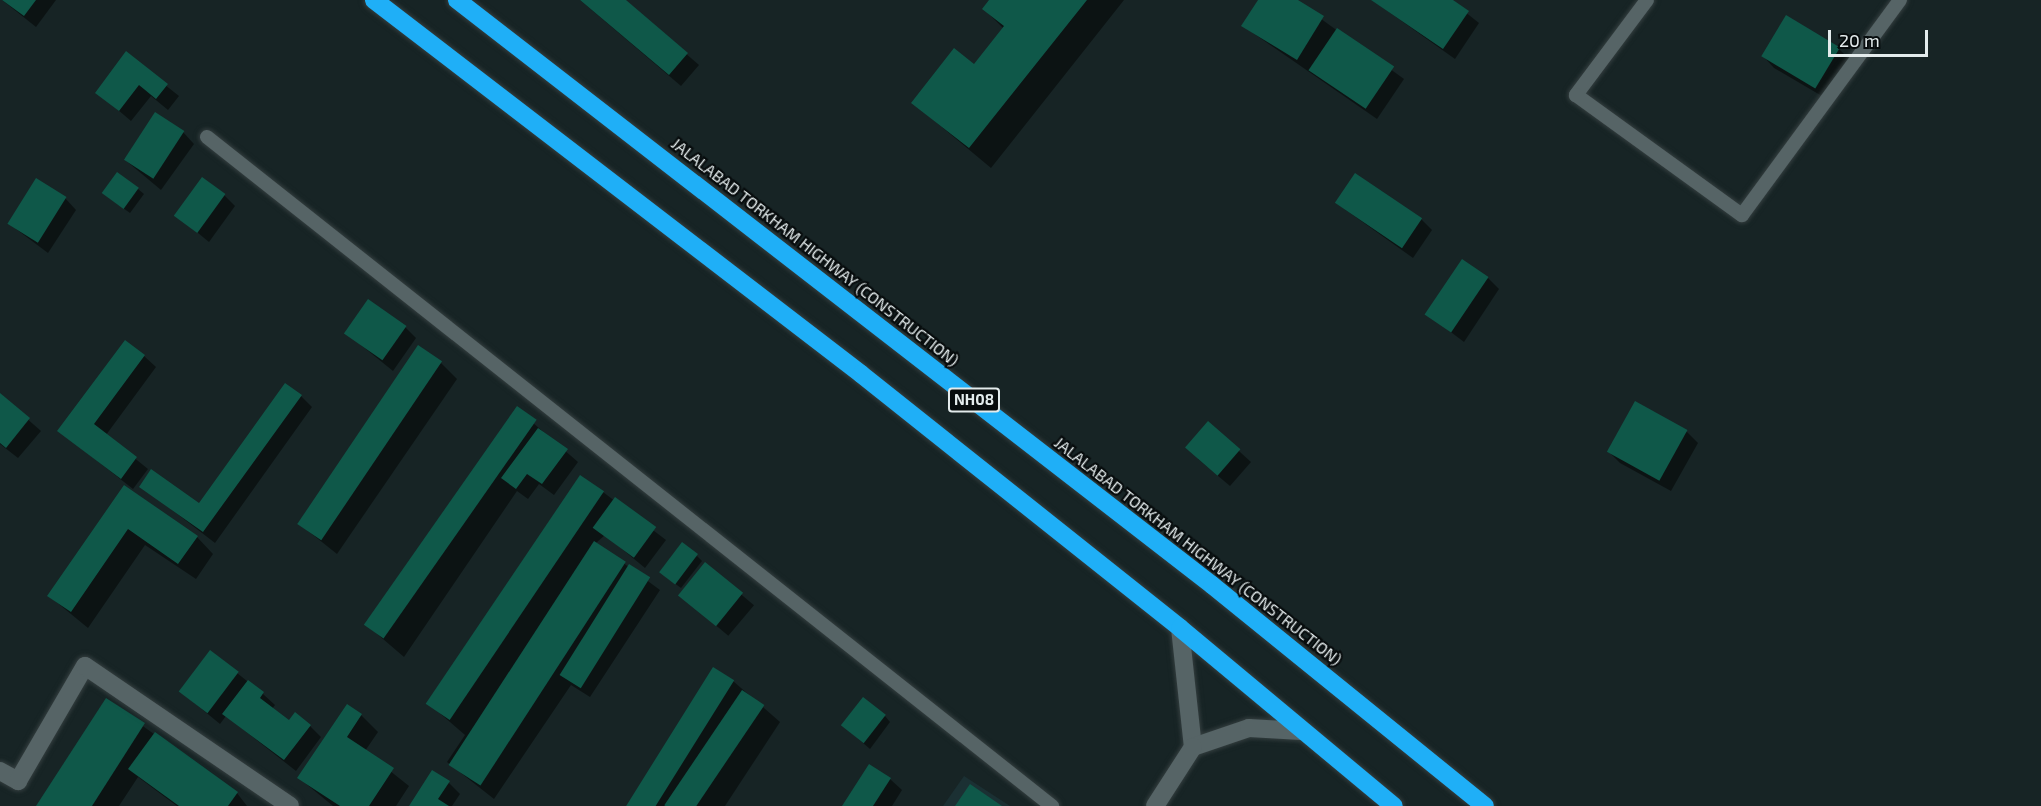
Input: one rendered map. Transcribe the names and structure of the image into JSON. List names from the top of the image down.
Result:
{
  "streets": {
    "highway": ["JALALABAD TORKHAM HIGHWAY (CONSTRUCTION)", "NH08"]
  },
  "scale_bar": "20 m"
}
